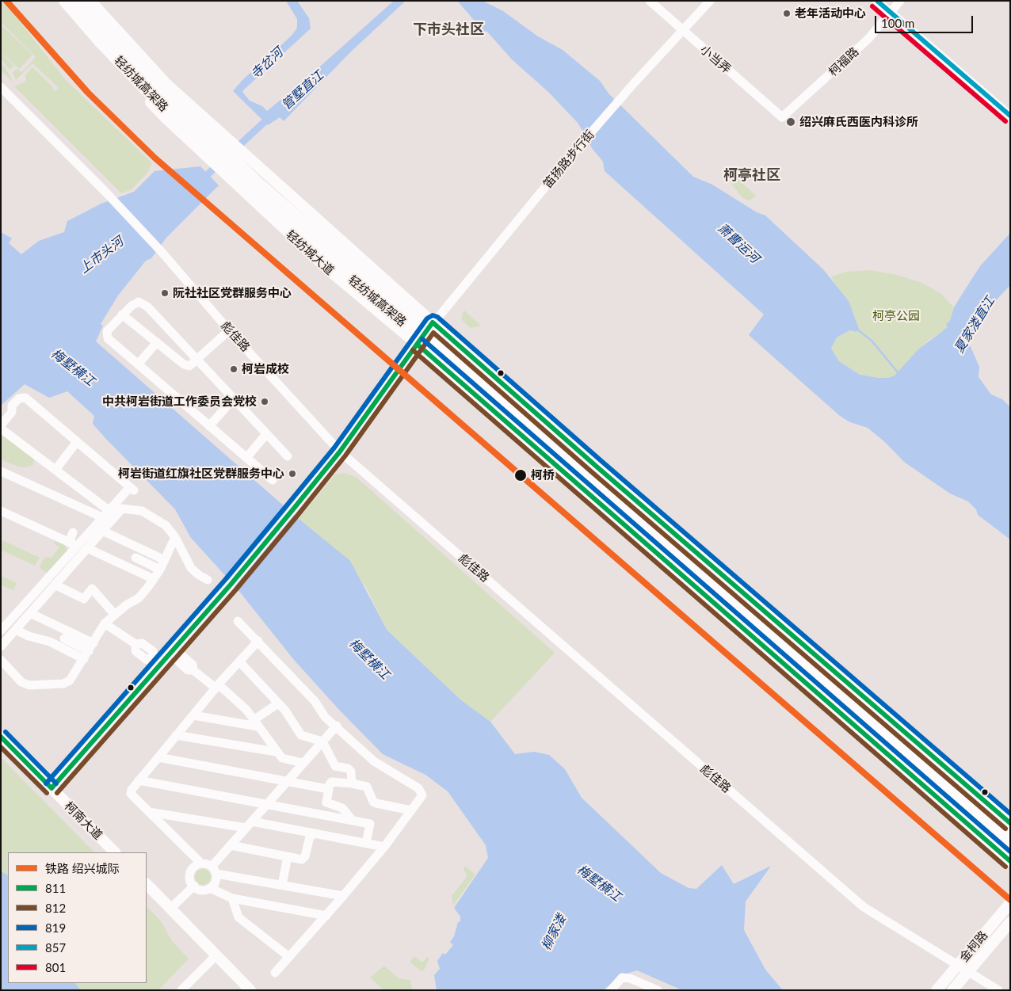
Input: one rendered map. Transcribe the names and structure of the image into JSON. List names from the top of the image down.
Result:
{
  "streets": {
    "highway": ["轻纺城高架路"],
    "main road": ["轻纺城大道", "柯南大道", "金柯路"],
    "street": [
      "小当弄",
      "柯福路",
      "笛扬路步行街",
      "彪佳路"
    ]
  },
  "crossings": [
    ["小当弄", "柯福路"],
    ["小当弄", "笛扬路步行街"],
    ["笛扬路步行街", "轻纺城大道"],
    ["笛扬路步行街", "彪佳路"],
    ["笛扬路步行街", "柯南大道"],
    ["彪佳路", "金柯路"]
  ],
  "districts": ["下市头社区", "柯亭社区"],
  "water": [
    "寺岔河",
    "管墅直江",
    "萧曹运河",
    "上市头河",
    "夏家溇直江",
    "梅墅横江",
    "柳家溇"
  ],
  "parks": ["柯亭公园"],
  "places": [
    "老年活动中心",
    "绍兴麻氏西医内科诊所",
    "阮社社区党群服务中心",
    "柯岩成校",
    "中共柯岩街道工作委员会党校",
    "柯岩街道红旗社区党群服务中心",
    "柯桥"
  ],
  "lines": [
    "rail line 绍兴城际",
    "transit line 857",
    "transit line 801",
    "transit line 819",
    "transit line 811",
    "transit line 812"
  ],
  "legend": [
    "铁路 绍兴城际",
    "811",
    "812",
    "819",
    "857",
    "801"
  ],
  "scale_bar": "100 m"
}
